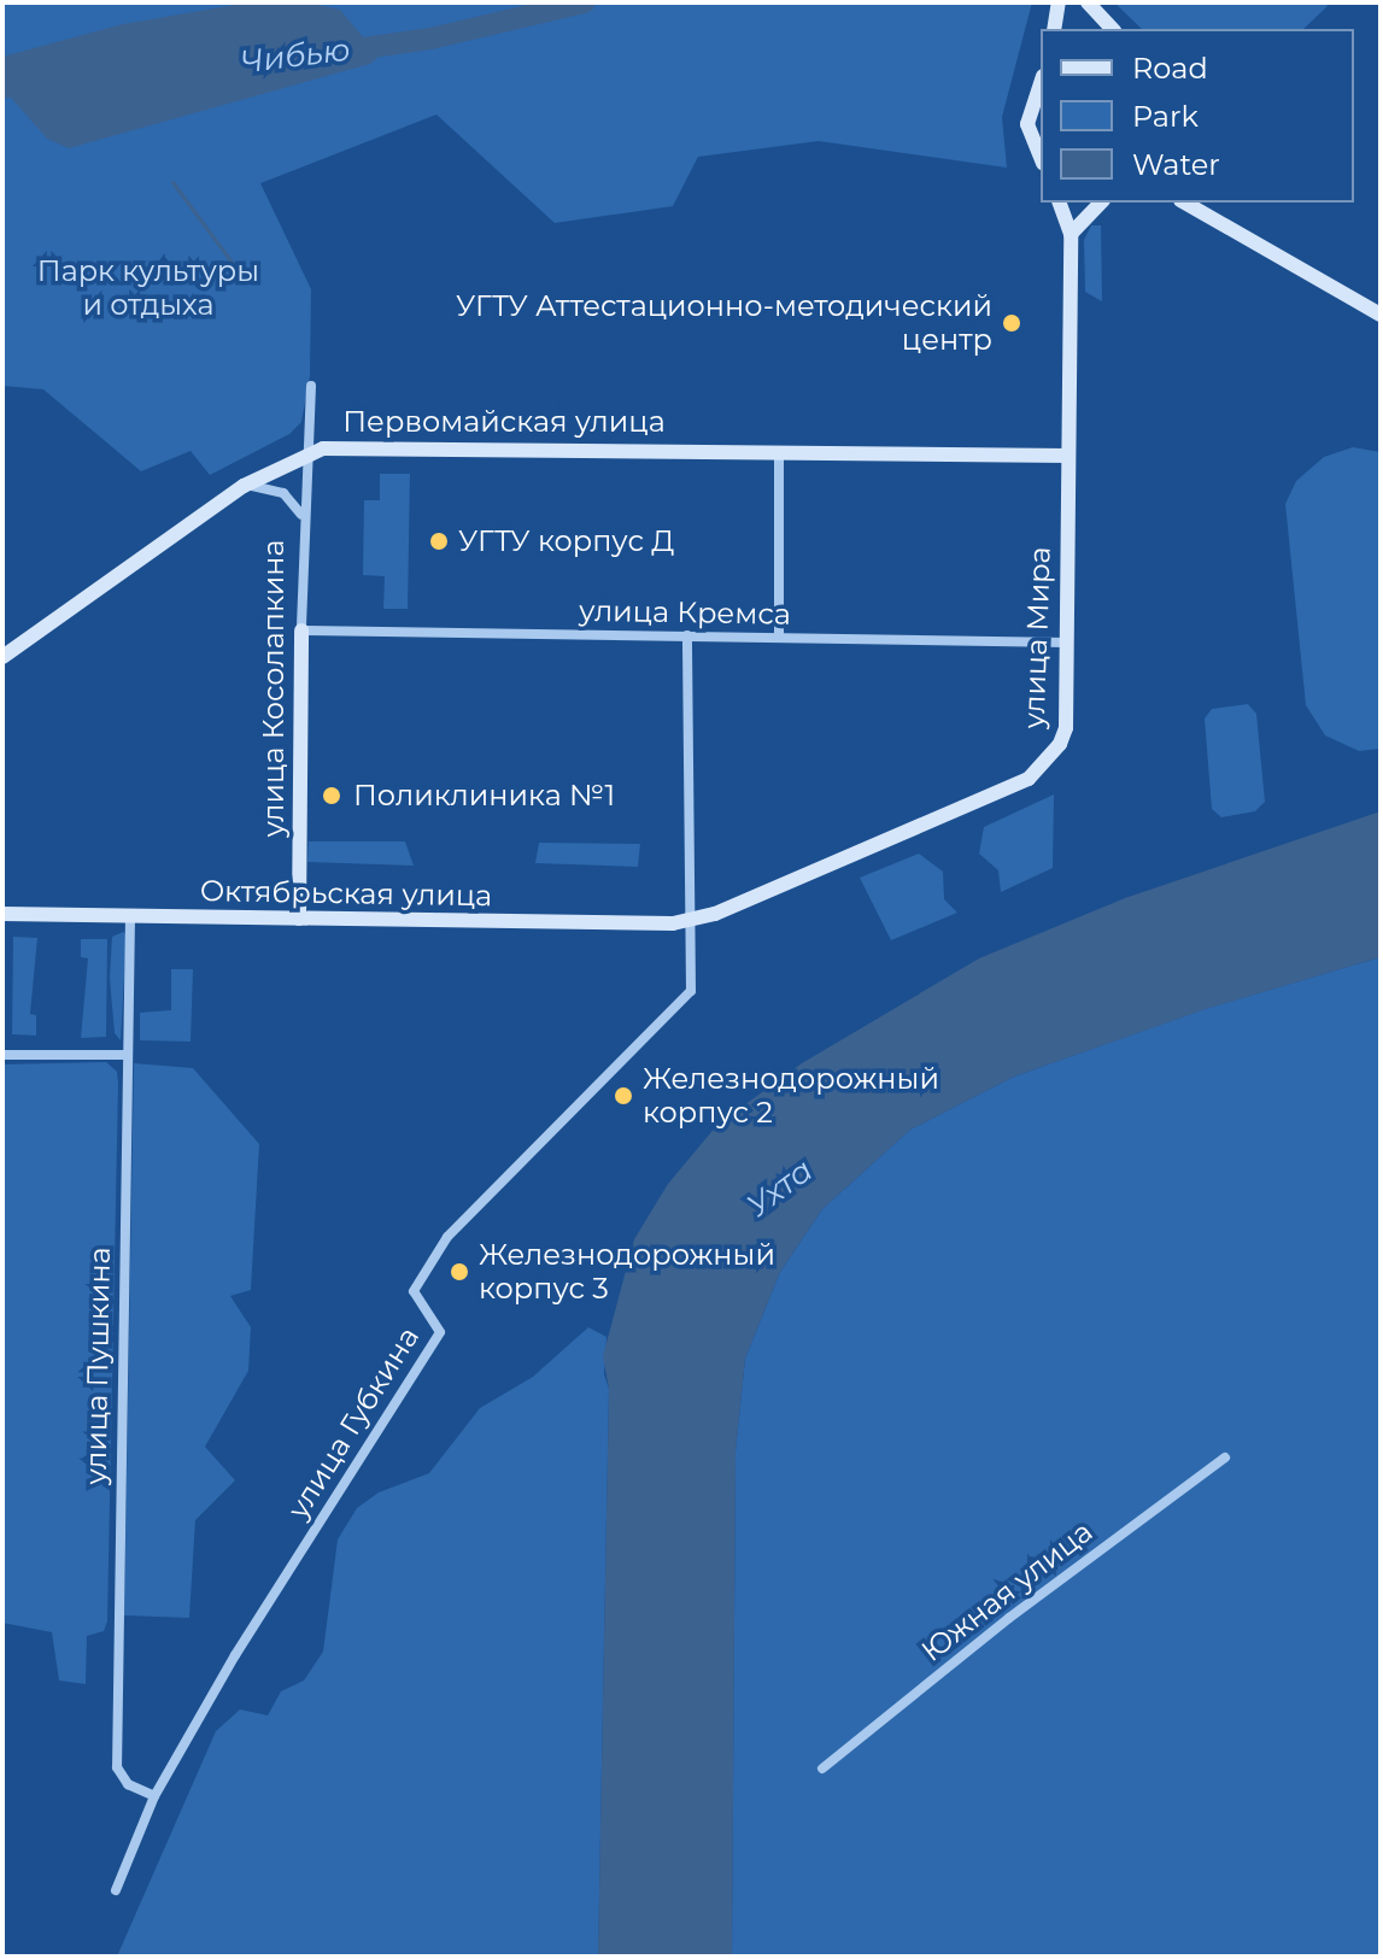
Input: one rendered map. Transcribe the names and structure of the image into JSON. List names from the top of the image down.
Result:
{
  "streets": {
    "main road": [
      "Первомайская улица",
      "улица Мира",
      "улица Косолапкина",
      "Октябрьская улица"
    ],
    "street": [
      "улица Кремса",
      "улица Пушкина",
      "улица Губкина",
      "Южная улица"
    ]
  },
  "crossings": [
    ["Первомайская улица", "улица Мира"],
    ["Первомайская улица", "улица Косолапкина"],
    ["улица Кремса", "улица Мира"],
    ["улица Кремса", "улица Косолапкина"],
    ["улица Мира", "Октябрьская улица"],
    ["улица Мира", "улица Губкина"],
    ["улица Косолапкина", "Октябрьская улица"],
    ["Октябрьская улица", "улица Пушкина"],
    ["Октябрьская улица", "улица Губкина"],
    ["улица Пушкина", "улица Губкина"]
  ],
  "water": ["Чибью", "Ухта"],
  "parks": ["Парк культуры и отдыха"],
  "places": [
    "УГТУ Аттестационно-методический центр",
    "УГТУ корпус Д",
    "Поликлиника №1",
    "Железнодорожный корпус 2",
    "Железнодорожный корпус 3"
  ],
  "legend": ["Road", "Park", "Water"]
}
